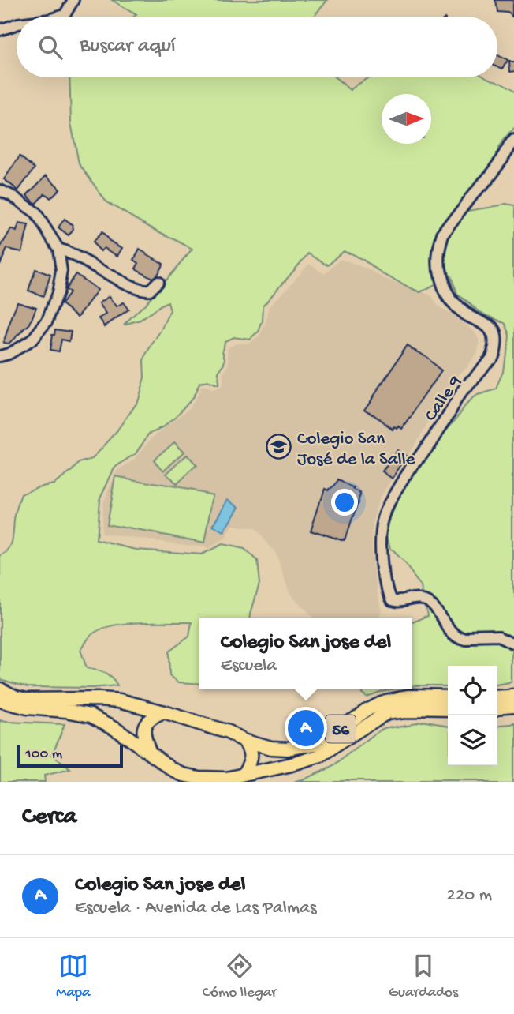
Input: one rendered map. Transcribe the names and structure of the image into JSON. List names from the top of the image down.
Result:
{
  "streets": {
    "main road": ["56"],
    "street": ["Calle 9"]
  },
  "places": {
    "school or university": ["Colegio San José de la Salle"]
  },
  "scale_bar": "100 m",
  "north": "right",
  "page": {
    "search": "Buscar aquí",
    "popup": ["Colegio San jose del", "Escuela"],
    "pins": "A",
    "scale": "100 m",
    "heading": "Cerca",
    "list": [
      {
        "mark": "A",
        "name": "Colegio San jose del",
        "note": "Escuela · Avenida de Las Palmas",
        "value": "220 m"
      }
    ],
    "nav": ["Mapa", "Cómo llegar", "Guardados"]
  }
}
